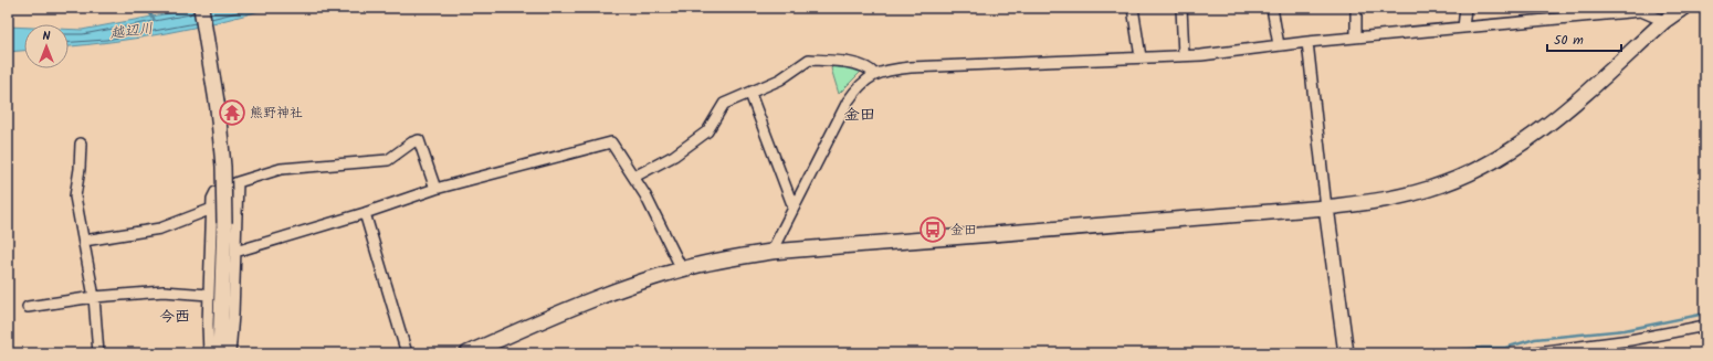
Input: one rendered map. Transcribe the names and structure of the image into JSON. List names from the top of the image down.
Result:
{
  "districts": ["金田", "今西"],
  "water": ["越辺川"],
  "places": {
    "temple": ["熊野神社"],
    "bus stop": ["金田"]
  },
  "scale_bar": "50 m",
  "north": "top"
}
